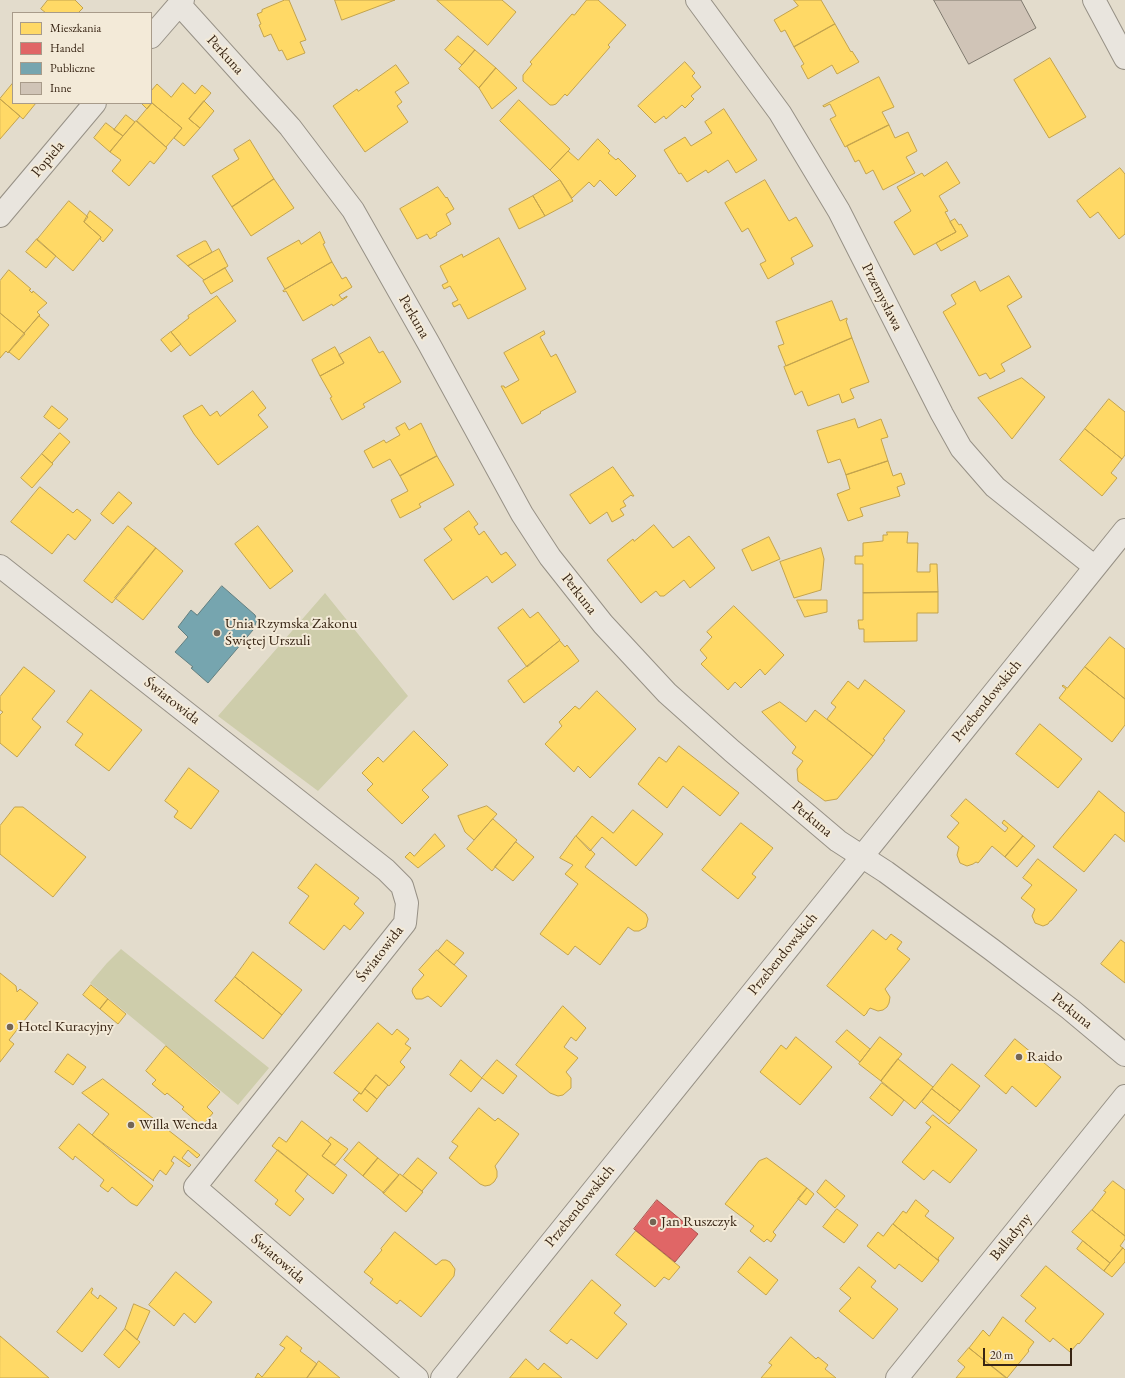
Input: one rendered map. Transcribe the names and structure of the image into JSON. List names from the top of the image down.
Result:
{
  "streets": {
    "street": [
      "Perkuna",
      "Popiela",
      "Przemysława",
      "Światowida",
      "Przebendowskich",
      "Balladyny"
    ]
  },
  "crossings": [
    ["Perkuna", "Przebendowskich"],
    ["Przemysława", "Przebendowskich"]
  ],
  "places": [
    "Unia Rzymska Zakonu Świętej Urszuli",
    "Hotel Kuracyjny",
    "Raido",
    "Willa Weneda",
    "Jan Ruszczyk"
  ],
  "legend": [
    "Mieszkania",
    "Handel",
    "Publiczne",
    "Inne"
  ],
  "scale_bar": "20 m"
}
